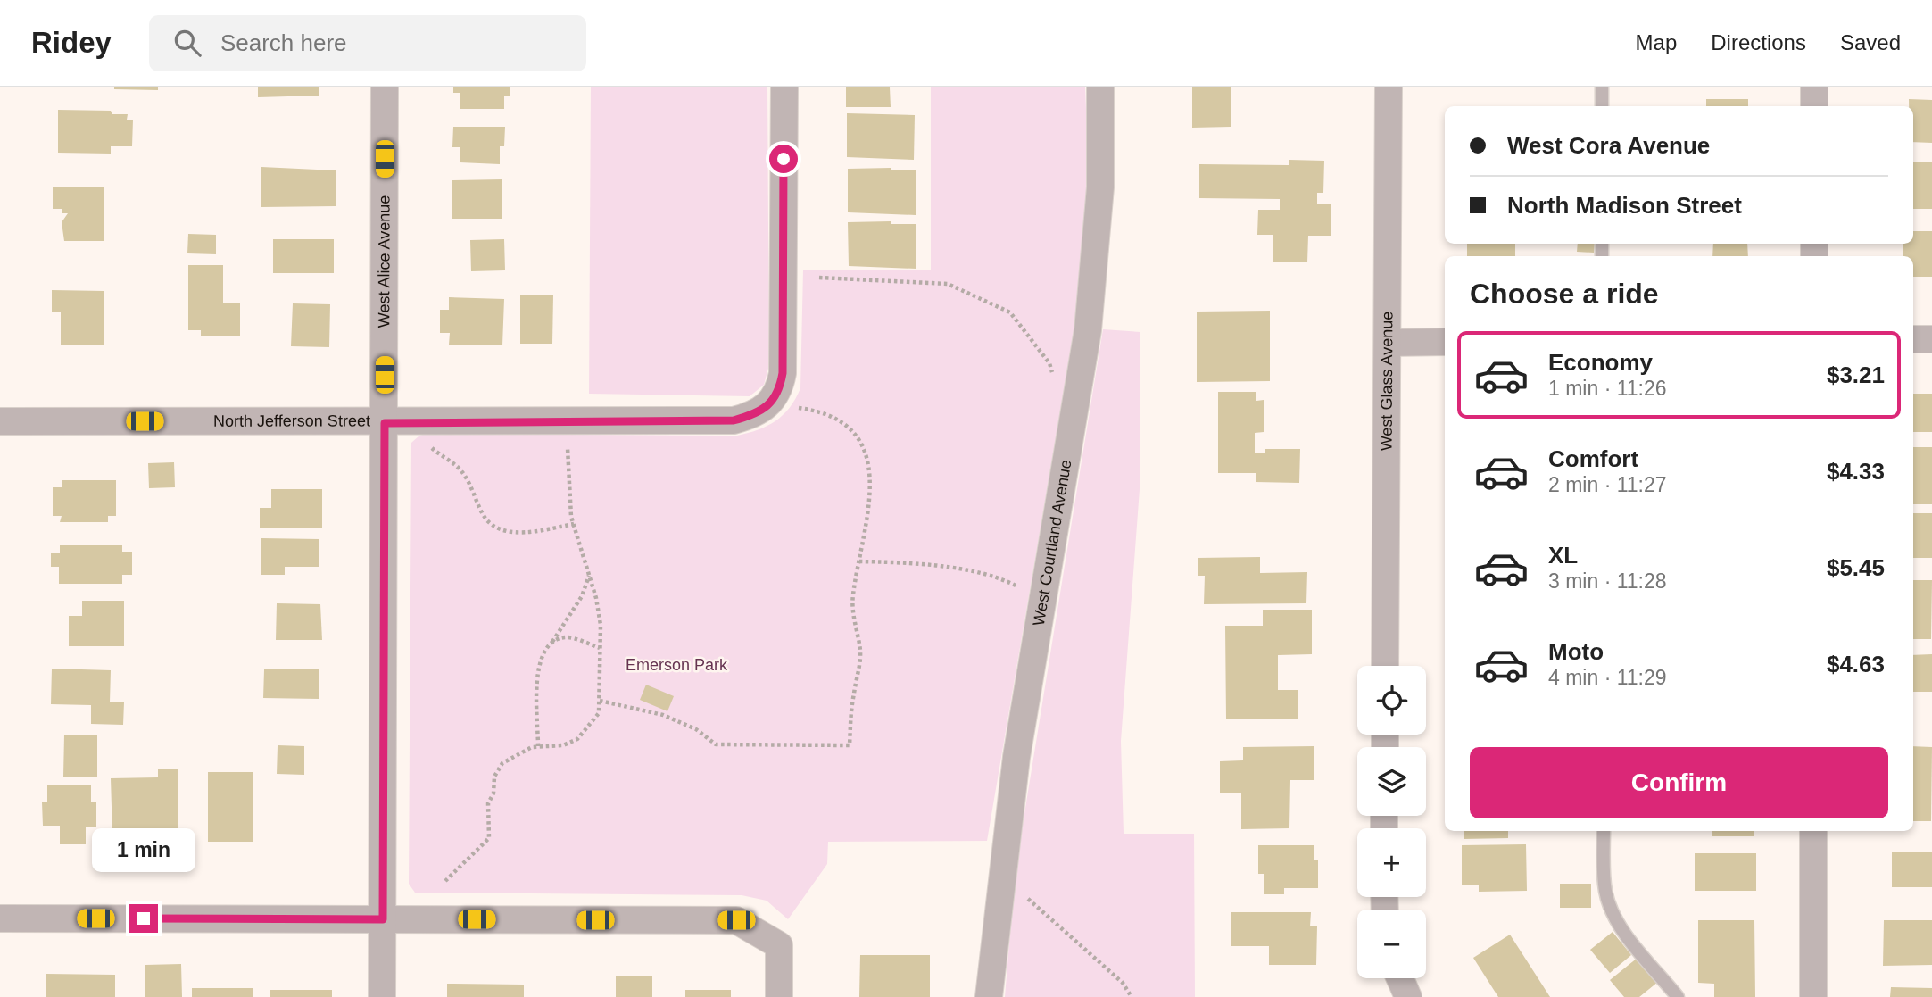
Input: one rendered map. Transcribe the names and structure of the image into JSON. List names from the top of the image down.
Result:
{
  "streets": {
    "street": [
      "West Alice Avenue",
      "West Glass Avenue",
      "North Jefferson Street",
      "West Courtland Avenue"
    ]
  },
  "crossings": [
    ["West Alice Avenue", "North Jefferson Street"]
  ],
  "parks": ["Emerson Park"],
  "page": {
    "header": "Ridey",
    "search": "Search here",
    "nav": ["Map", "Directions", "Saved"],
    "banner": ["West Cora Avenue", "North Madison Street"],
    "heading": "Choose a ride",
    "list": [
      {
        "name": "Economy",
        "note": "1 min · 11:26",
        "value": "$3.21"
      },
      {
        "name": "Comfort",
        "note": "2 min · 11:27",
        "value": "$4.33"
      },
      {
        "name": "XL",
        "note": "3 min · 11:28",
        "value": "$5.45"
      },
      {
        "name": "Moto",
        "note": "4 min · 11:29",
        "value": "$4.63"
      }
    ],
    "map_buttons": ["+", "−"],
    "buttons": "Confirm",
    "bubble": "1 min"
  }
}
